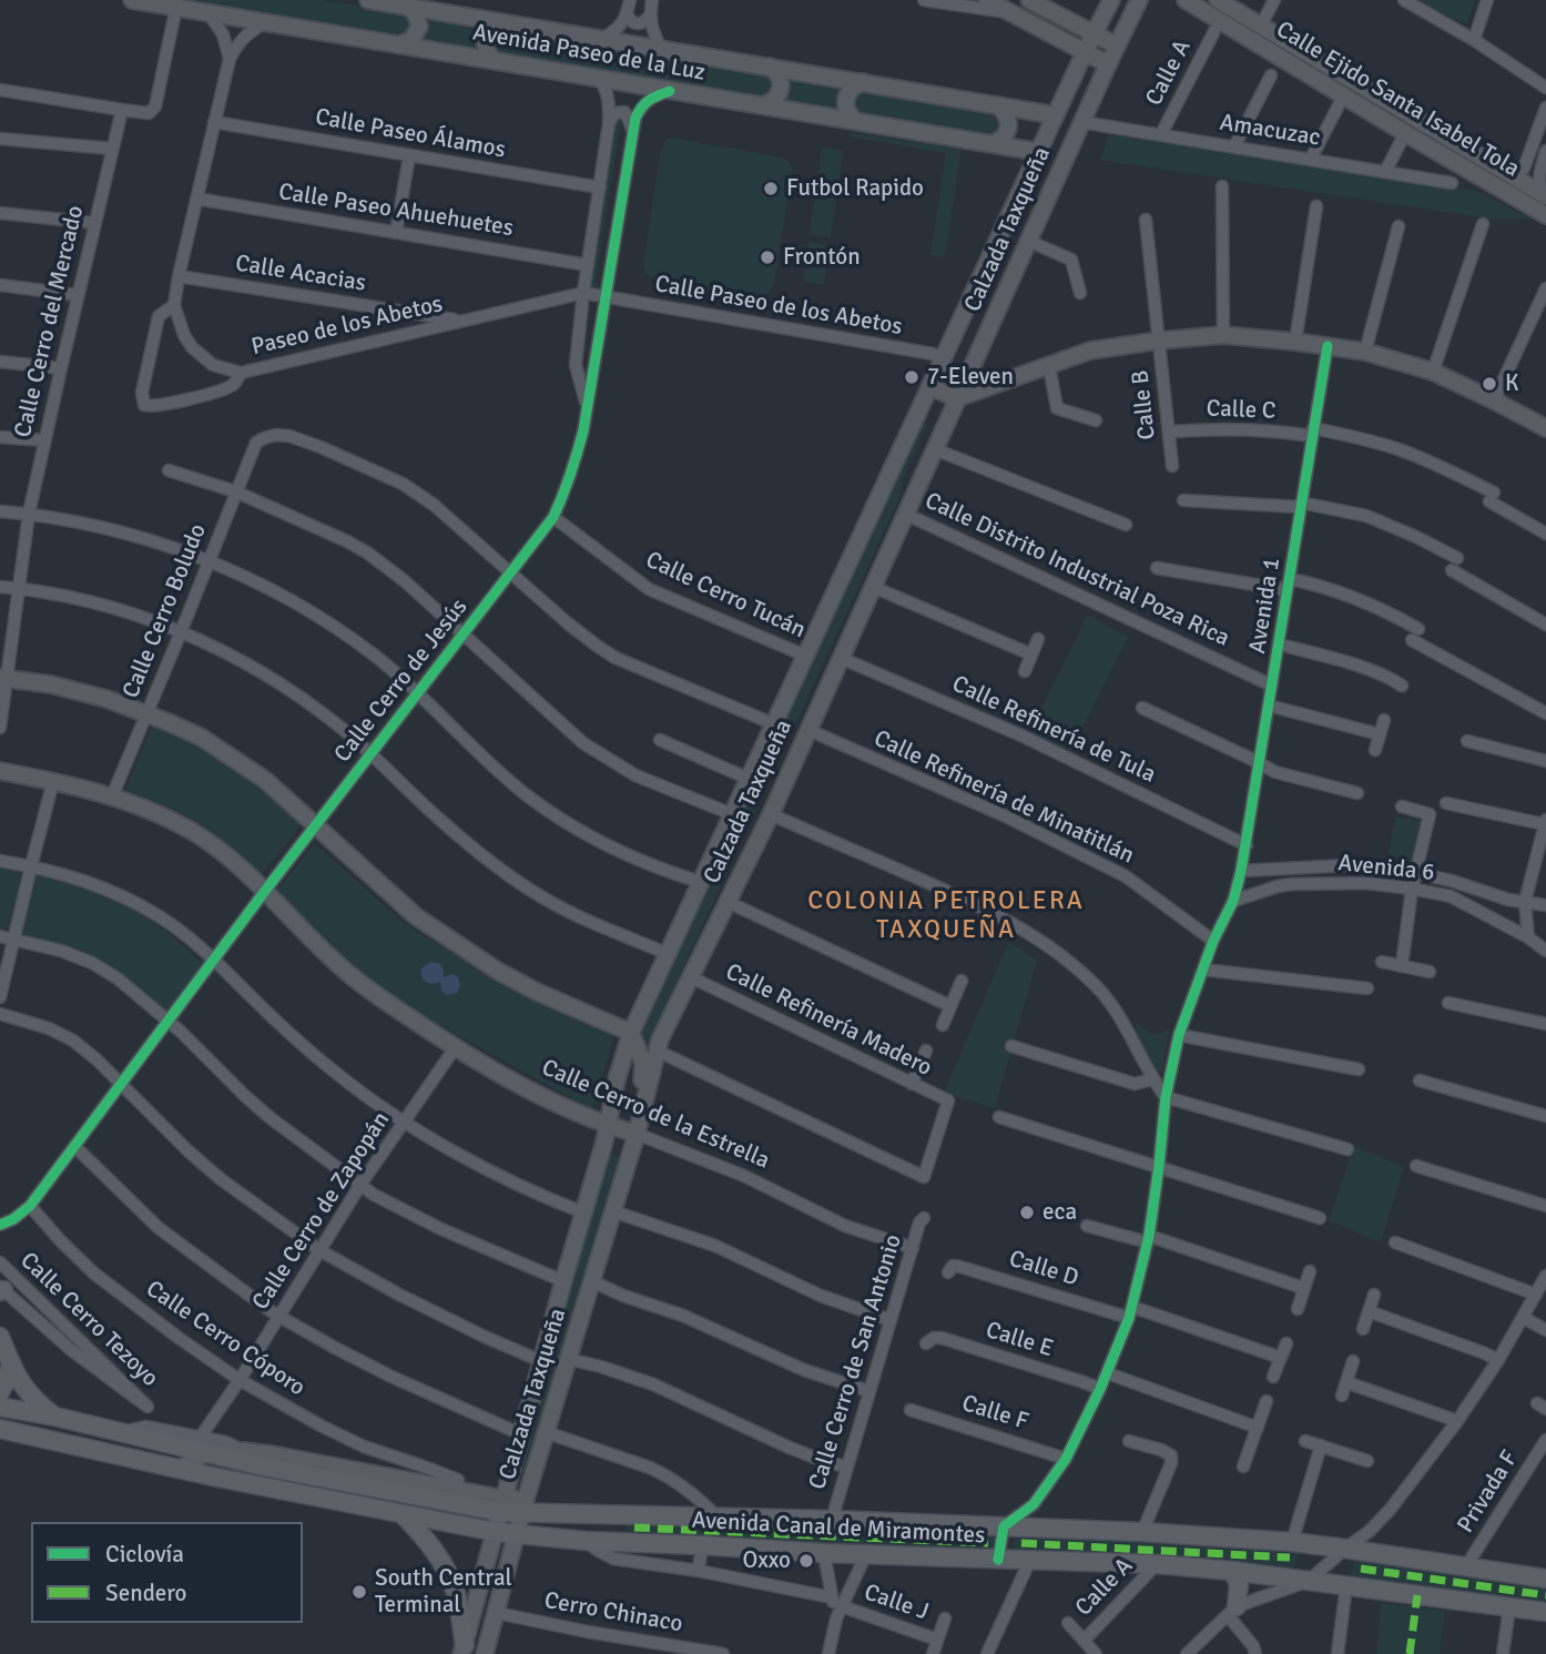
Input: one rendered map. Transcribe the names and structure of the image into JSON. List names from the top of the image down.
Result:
{
  "streets": {
    "main road": ["Avenida Canal de Miramontes"],
    "street": [
      "Avenida Paseo de la Luz",
      "Calle A",
      "Calle Ejido Santa Isabel Tola",
      "Amacuzac",
      "Calle Paseo Álamos",
      "Calle Paseo Ahuehuetes",
      "Calzada Taxqueña",
      "Calle Acacias",
      "Calle Paseo de los Abetos",
      "Calle Cerro del Mercado",
      "Paseo de los Abetos",
      "Calle B",
      "Calle C",
      "Calle Distrito Industrial Poza Rica",
      "Calle Cerro Tucán",
      "Avenida 1",
      "Calle Cerro Boludo",
      "Calle Cerro de Jesús",
      "Calle Refinería de Tula",
      "Calle Refinería de Minatitlán",
      "Avenida 6",
      "Calle Refinería Madero",
      "Calle Cerro de la Estrella",
      "Calle Cerro de Zapopán",
      "Calle D",
      "Calle Cerro Tezoyo",
      "Calle Cerro Cóporo",
      "Calle E",
      "Calle Cerro de San Antonio",
      "Calle F",
      "Privada F",
      "Calle J",
      "Cerro Chinaco"
    ]
  },
  "crossings": [
    ["Avenida Paseo de la Luz", "Calzada Taxqueña"],
    ["Avenida Paseo de la Luz", "Paseo de los Abetos"],
    ["Avenida Paseo de la Luz", "Calle Cerro de Jesús"],
    ["Calle A", "Amacuzac"],
    ["Calle A", "Avenida Canal de Miramontes"],
    ["Amacuzac", "Calzada Taxqueña"],
    ["Calle Paseo Álamos", "Paseo de los Abetos"],
    ["Calle Paseo Álamos", "Calle Cerro de Jesús"],
    ["Calle Paseo Ahuehuetes", "Paseo de los Abetos"],
    ["Calle Paseo Ahuehuetes", "Calle Cerro de Jesús"],
    ["Calzada Taxqueña", "Calle Paseo de los Abetos"],
    ["Calzada Taxqueña", "Calle Distrito Industrial Poza Rica"],
    ["Calzada Taxqueña", "Calle Cerro Tucán"],
    ["Calzada Taxqueña", "Calle Refinería de Tula"],
    ["Calzada Taxqueña", "Calle Refinería de Minatitlán"],
    ["Calzada Taxqueña", "Calle Refinería Madero"],
    ["Calzada Taxqueña", "Calle Cerro de la Estrella"],
    ["Calzada Taxqueña", "Avenida Canal de Miramontes"],
    ["Calzada Taxqueña", "Cerro Chinaco"],
    ["Calle Acacias", "Paseo de los Abetos"],
    ["Calle Paseo de los Abetos", "Paseo de los Abetos"],
    ["Calle Paseo de los Abetos", "Calle Cerro de Jesús"],
    ["Paseo de los Abetos", "Calle Cerro de Jesús"],
    ["Calle B", "Calle C"],
    ["Calle C", "Avenida 1"],
    ["Calle Distrito Industrial Poza Rica", "Avenida 1"],
    ["Calle Cerro Tucán", "Calle Cerro de Jesús"],
    ["Avenida 1", "Calle Refinería de Tula"],
    ["Avenida 1", "Calle Refinería de Minatitlán"],
    ["Avenida 1", "Avenida 6"],
    ["Avenida 1", "Calle D"],
    ["Avenida 1", "Calle E"],
    ["Avenida 1", "Calle F"],
    ["Avenida 1", "Avenida Canal de Miramontes"],
    ["Calle Cerro Boludo", "Calle Cerro de Jesús"],
    ["Calle Cerro Boludo", "Calle Cerro de la Estrella"],
    ["Calle Cerro de Jesús", "Calle Cerro de la Estrella"],
    ["Calle Cerro de Jesús", "Calle Cerro Cóporo"],
    ["Calle Cerro de la Estrella", "Calle Cerro de Zapopán"],
    ["Calle Cerro de la Estrella", "Calle Cerro de San Antonio"],
    ["Calle Cerro de Zapopán", "Calle Cerro Cóporo"],
    ["Calle Cerro de Zapopán", "Avenida Canal de Miramontes"],
    ["Calle Cerro de San Antonio", "Avenida Canal de Miramontes"],
    ["Privada F", "Avenida Canal de Miramontes"]
  ],
  "districts": ["COLONIA PETROLERA TAXQUEÑA"],
  "places": [
    "Futbol Rapido",
    "Frontón",
    "7-Eleven",
    "K",
    "eca",
    "Oxxo",
    "South Central Terminal"
  ],
  "legend": ["Ciclovía", "Sendero"]
}
